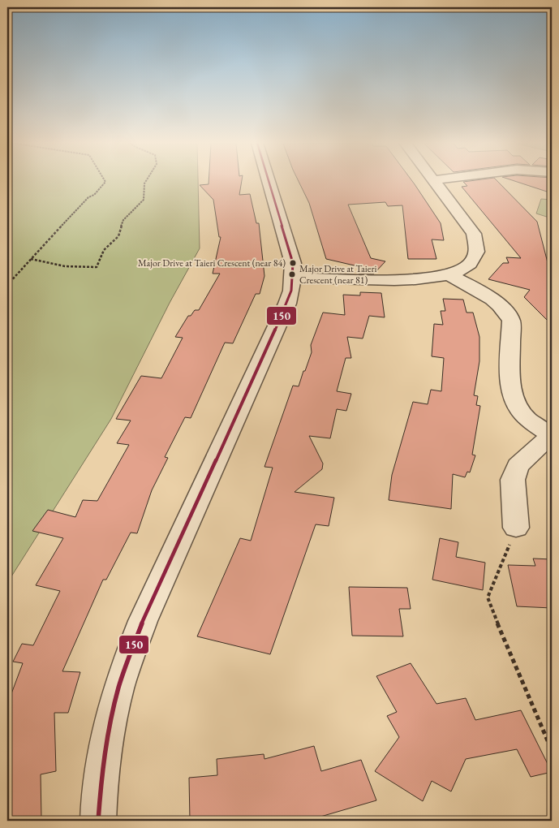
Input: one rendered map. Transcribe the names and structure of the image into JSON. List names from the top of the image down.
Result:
{
  "places": ["Major Drive at Taieri Crescent (near 84)", "Major Drive at Taieri Crescent (near 81)"],
  "lines": ["transit line 150"]
}
